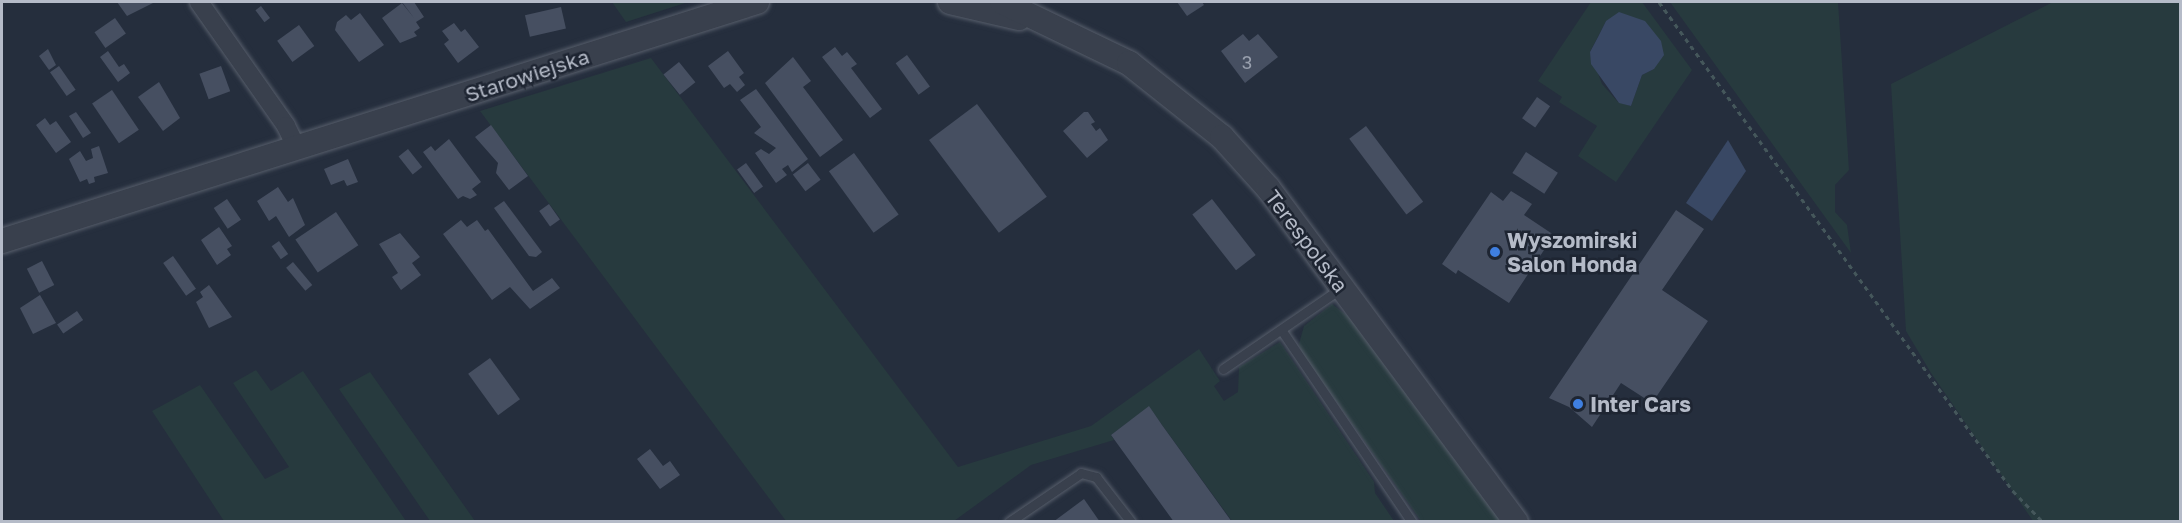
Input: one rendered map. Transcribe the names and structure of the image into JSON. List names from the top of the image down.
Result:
{
  "streets": {
    "street": ["Starowiejska", "Terespolska"]
  },
  "places": ["Wyszomirski Salon Honda", "Inter Cars"],
  "house_numbers": ["3"]
}
